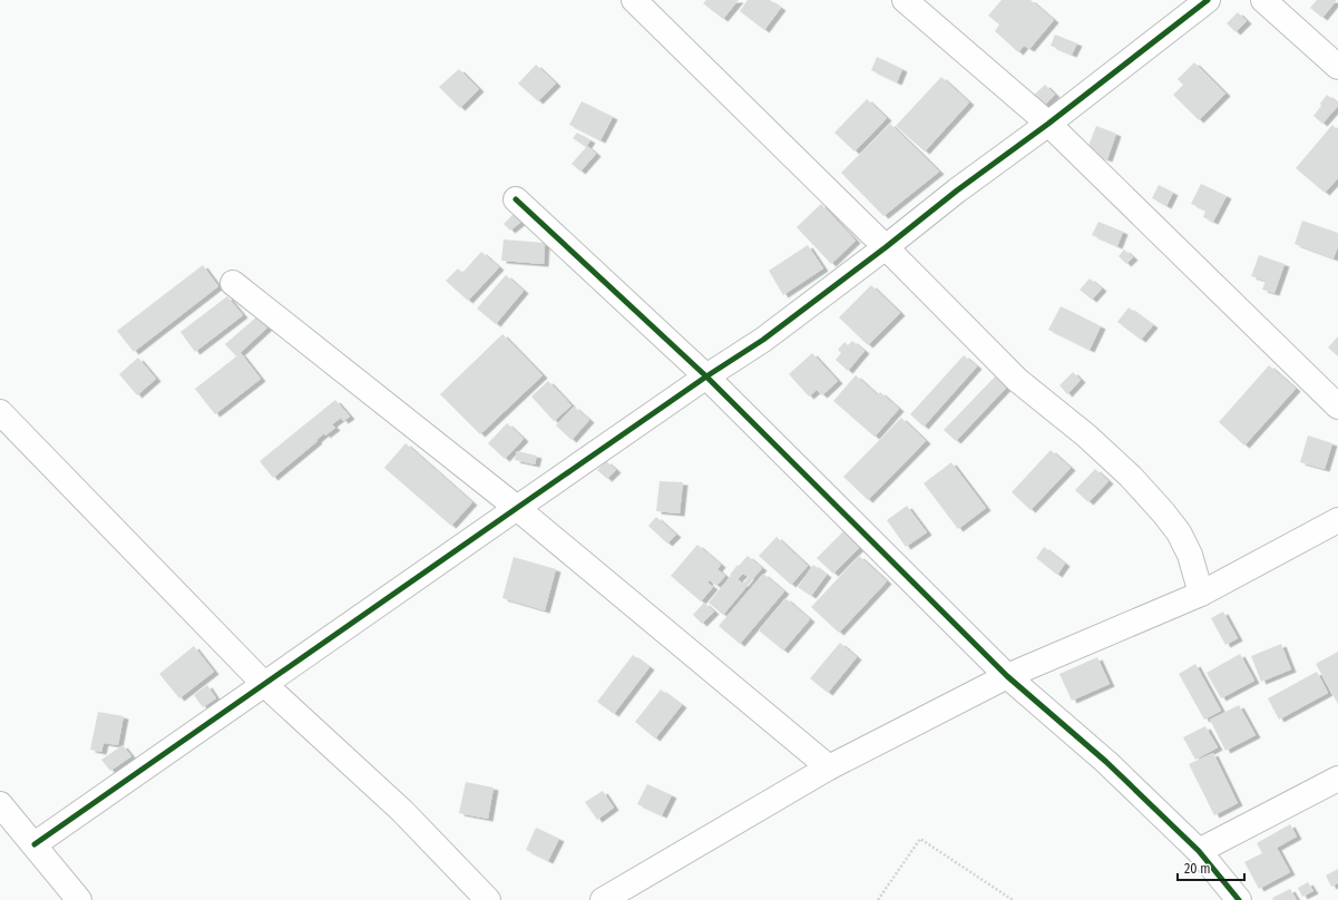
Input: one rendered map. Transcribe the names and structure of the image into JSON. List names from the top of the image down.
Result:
{
  "scale_bar": "20 m"
}
